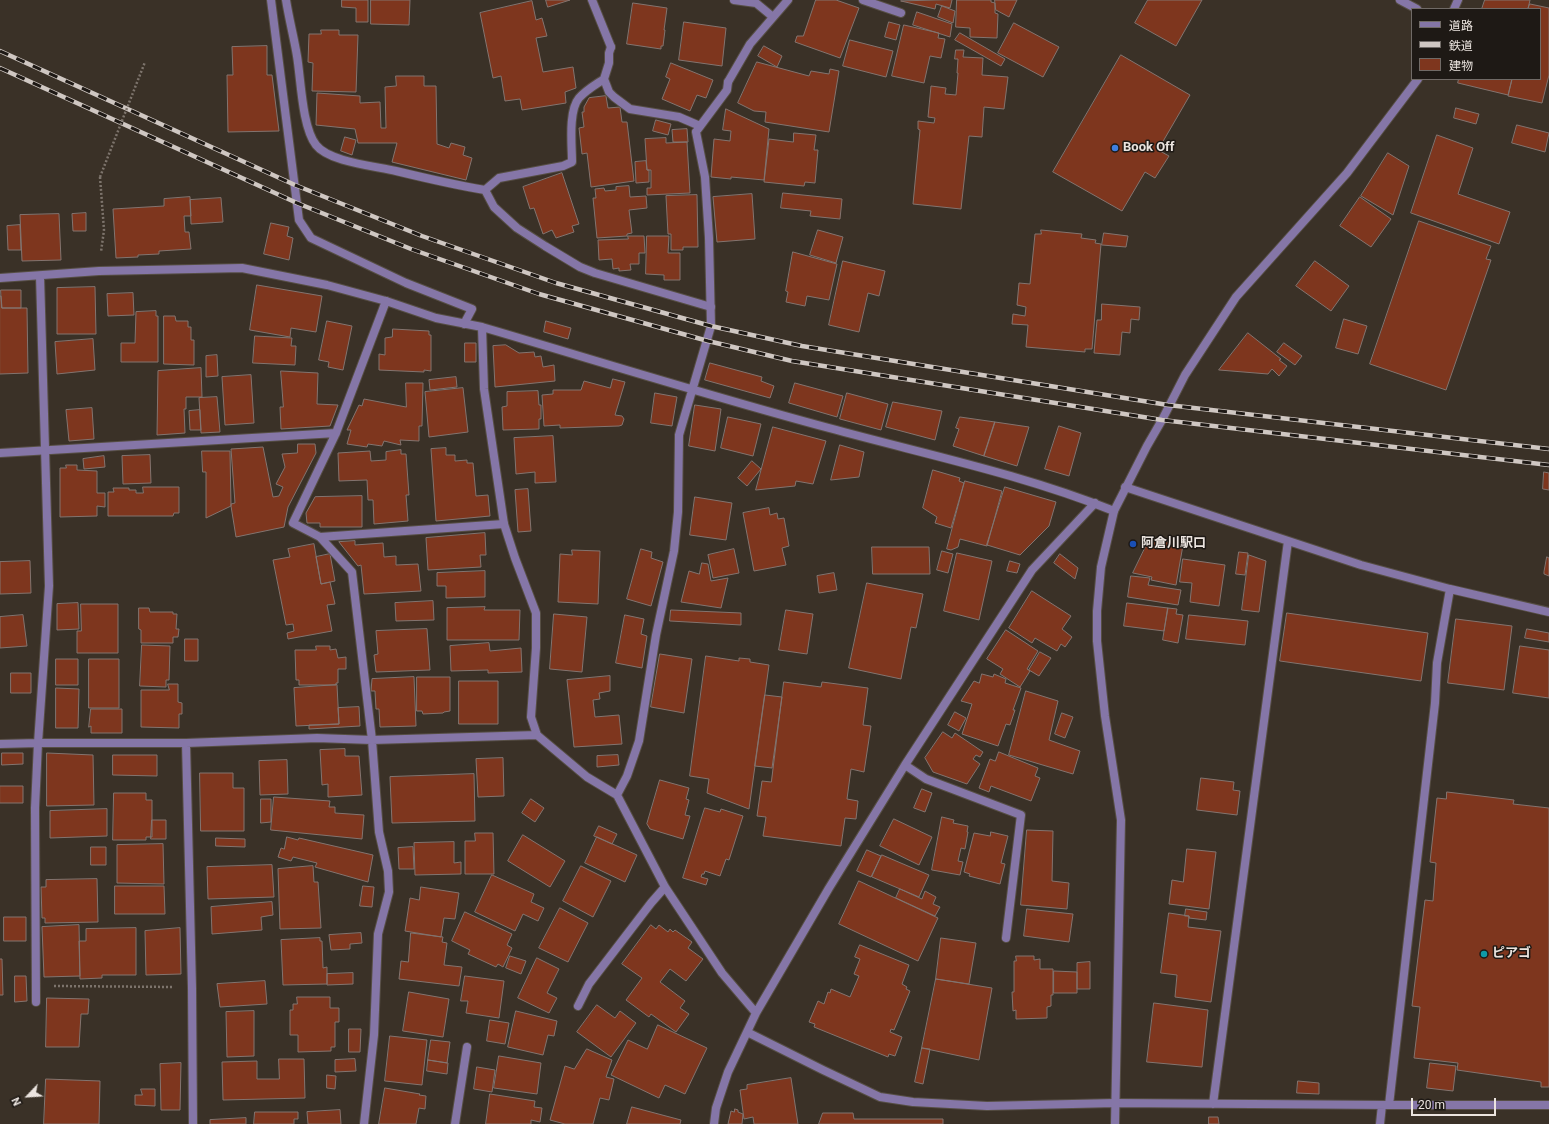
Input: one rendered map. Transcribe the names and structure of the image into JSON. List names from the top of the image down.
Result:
{
  "places": ["Book Off", "阿倉川駅口", "ピアゴ"],
  "legend": ["道路", "鉄道", "建物"],
  "scale_bar": "20 m",
  "north": "bottom left"
}
